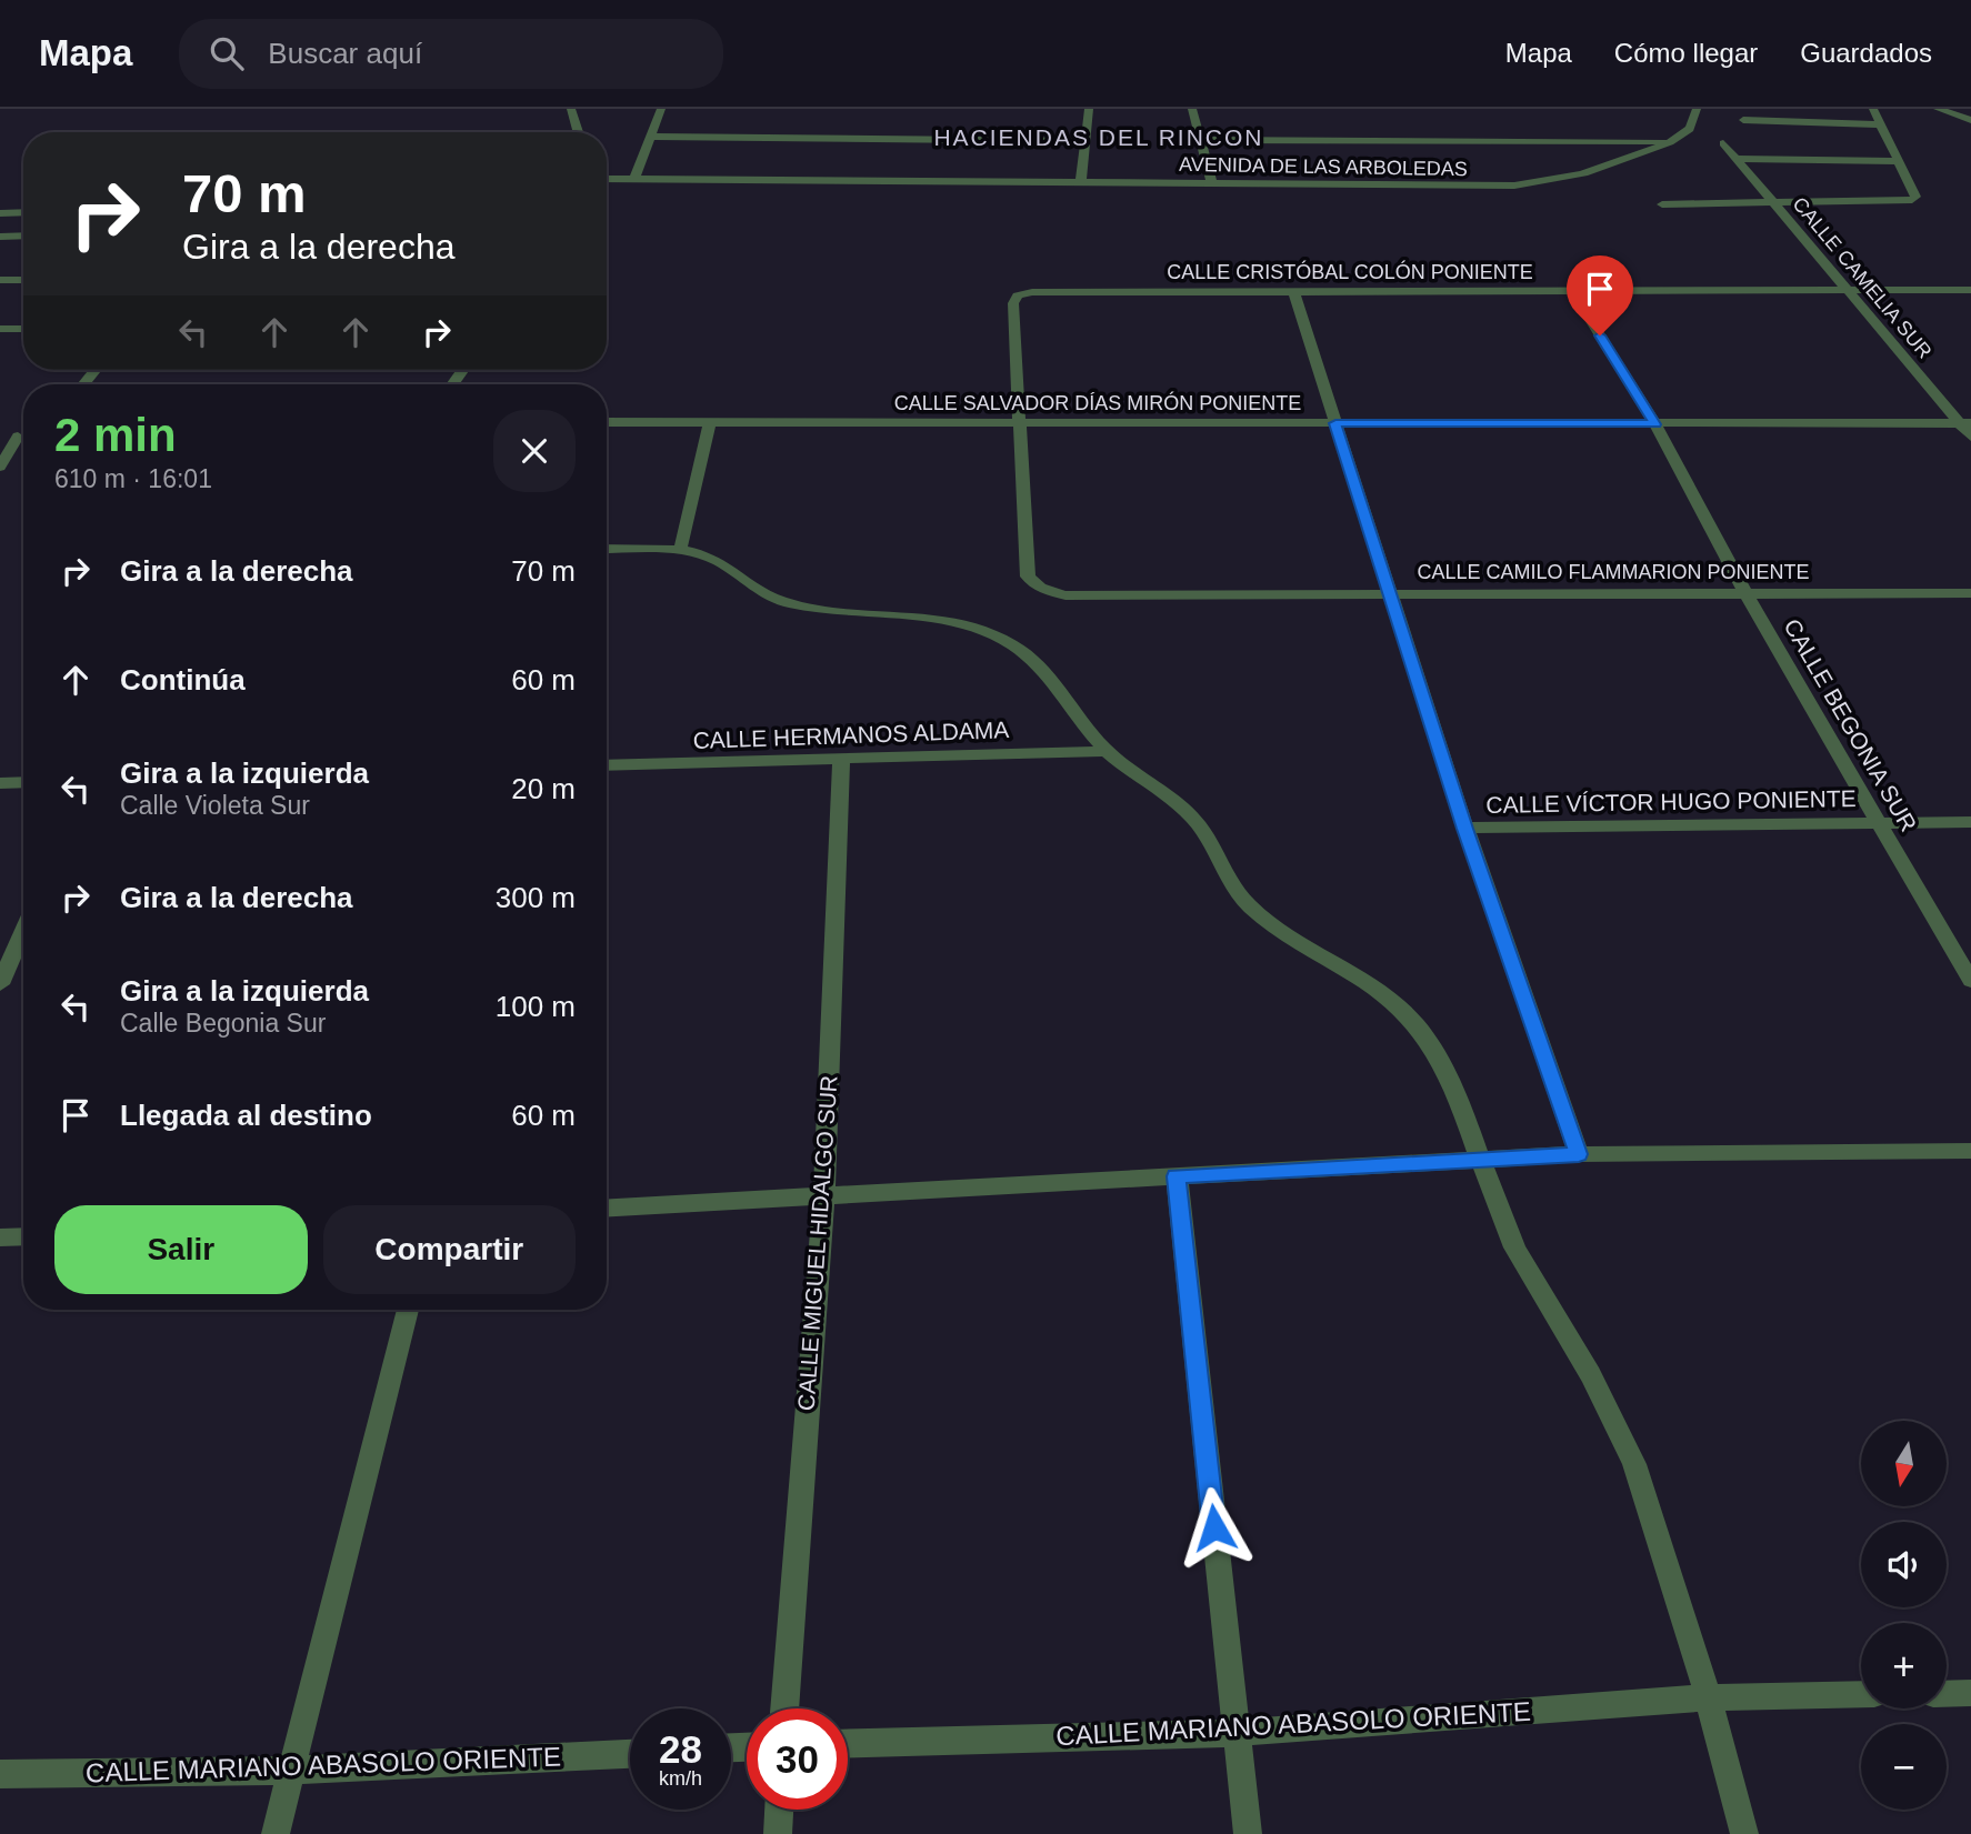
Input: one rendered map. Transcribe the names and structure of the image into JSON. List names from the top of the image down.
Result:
{
  "streets": {
    "street": [
      "AVENIDA DE LAS ARBOLEDAS",
      "CALLE CRISTÓBAL COLÓN PONIENTE",
      "CALLE CAMELIA SUR",
      "CALLE SALVADOR DÍAS MIRÓN PONIENTE",
      "CALLE CAMILO FLAMMARION PONIENTE",
      "CALLE BEGONIA SUR",
      "CALLE HERMANOS ALDAMA",
      "CALLE VÍCTOR HUGO PONIENTE",
      "CALLE MIGUEL HIDALGO SUR",
      "CALLE MARIANO ABASOLO ORIENTE"
    ]
  },
  "crossings": [
    ["CALLE CRISTÓBAL COLÓN PONIENTE", "CALLE CAMELIA SUR"],
    ["CALLE CRISTÓBAL COLÓN PONIENTE", "CALLE SALVADOR DÍAS MIRÓN PONIENTE"],
    ["CALLE CRISTÓBAL COLÓN PONIENTE", "CALLE CAMILO FLAMMARION PONIENTE"],
    ["CALLE CRISTÓBAL COLÓN PONIENTE", "CALLE BEGONIA SUR"],
    ["CALLE CAMELIA SUR", "CALLE SALVADOR DÍAS MIRÓN PONIENTE"],
    ["CALLE SALVADOR DÍAS MIRÓN PONIENTE", "CALLE CAMILO FLAMMARION PONIENTE"],
    ["CALLE SALVADOR DÍAS MIRÓN PONIENTE", "CALLE BEGONIA SUR"],
    ["CALLE CAMILO FLAMMARION PONIENTE", "CALLE BEGONIA SUR"],
    ["CALLE BEGONIA SUR", "CALLE VÍCTOR HUGO PONIENTE"],
    ["CALLE HERMANOS ALDAMA", "CALLE MIGUEL HIDALGO SUR"]
  ],
  "districts": ["HACIENDAS DEL RINCON"],
  "north": "bottom",
  "page": {
    "header": "Mapa",
    "search": "Buscar aquí",
    "nav": ["Mapa", "Cómo llegar", "Guardados"],
    "turn": ["70 m", "Gira a la derecha"],
    "heading": ["2 min", "610 m · 16:01"],
    "list": [
      {
        "name": "Gira a la derecha",
        "value": "70 m"
      },
      {
        "name": "Continúa",
        "value": "60 m"
      },
      {
        "name": "Gira a la izquierda",
        "note": "Calle Violeta Sur",
        "value": "20 m"
      },
      {
        "name": "Gira a la derecha",
        "value": "300 m"
      },
      {
        "name": "Gira a la izquierda",
        "note": "Calle Begonia Sur",
        "value": "100 m"
      },
      {
        "name": "Llegada al destino",
        "value": "60 m"
      }
    ],
    "buttons": ["Salir", "Compartir"],
    "map_buttons": ["+", "−"],
    "speed": "28 km/h",
    "limit": "30"
  }
}
